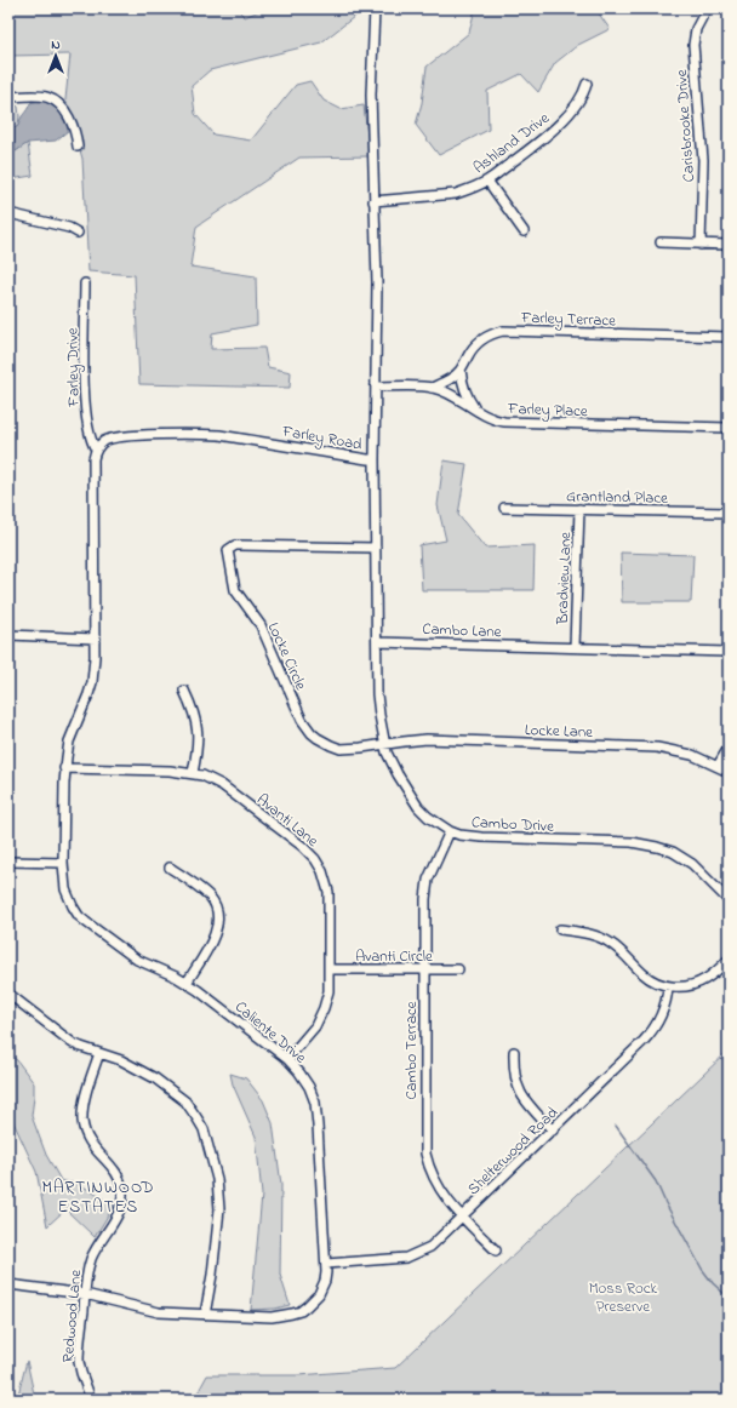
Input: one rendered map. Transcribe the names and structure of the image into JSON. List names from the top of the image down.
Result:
{
  "streets": {
    "street": [
      "Carisbrooke Drive",
      "Ashland Drive",
      "Farley Terrace",
      "Farley Drive",
      "Farley Place",
      "Farley Road",
      "Grantland Place",
      "Bradview Lane",
      "Cambo Lane",
      "Locke Circle",
      "Locke Lane",
      "Avanti Lane",
      "Cambo Drive",
      "Avanti Circle",
      "Caliente Drive",
      "Cambo Terrace",
      "Shelterwood Road",
      "Redwood Lane"
    ]
  },
  "crossings": [
    ["Ashland Drive", "Farley Road"],
    ["Farley Terrace", "Farley Place"],
    ["Farley Drive", "Farley Road"],
    ["Farley Place", "Farley Road"],
    ["Grantland Place", "Bradview Lane"],
    ["Bradview Lane", "Cambo Lane"],
    ["Cambo Lane", "Cambo Drive"],
    ["Locke Circle", "Locke Lane"],
    ["Locke Circle", "Cambo Drive"],
    ["Locke Lane", "Cambo Drive"],
    ["Avanti Lane", "Avanti Circle"],
    ["Avanti Lane", "Caliente Drive"],
    ["Cambo Drive", "Cambo Terrace"],
    ["Avanti Circle", "Cambo Terrace"],
    ["Caliente Drive", "Shelterwood Road"],
    ["Caliente Drive", "Redwood Lane"],
    ["Cambo Terrace", "Shelterwood Road"]
  ],
  "districts": ["MARTINWOOD ESTATES"],
  "parks": ["Moss Rock Preserve"],
  "north": "top"
}
